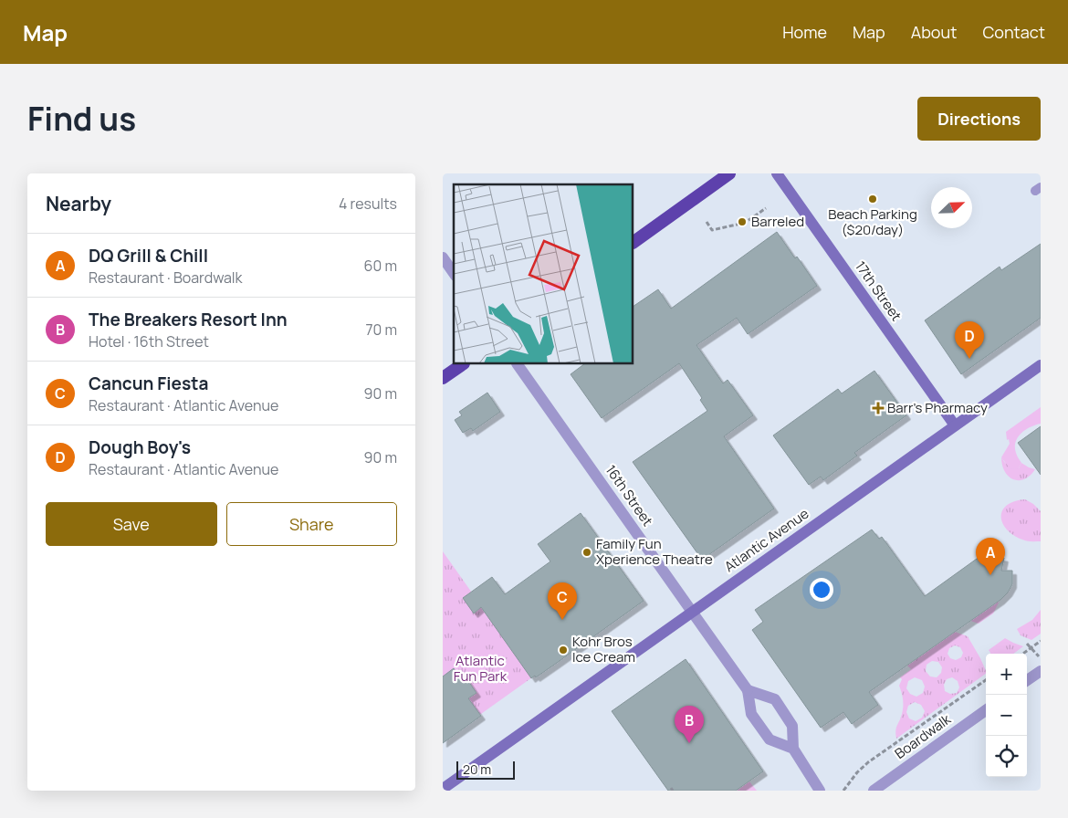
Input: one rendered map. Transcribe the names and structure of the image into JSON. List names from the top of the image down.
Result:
{
  "streets": {
    "main road": ["17th Street", "Atlantic Avenue"],
    "street": ["16th Street", "Boardwalk"]
  },
  "crossings": [
    ["17th Street", "Atlantic Avenue"],
    ["16th Street", "Atlantic Avenue"]
  ],
  "parks": ["Atlantic Fun Park"],
  "places": {
    "other": [
      "Beach Parking ($20/day)",
      "Barreled",
      "Family Fun Xperience Theatre",
      "Kohr Bros Ice Cream"
    ],
    "health": ["Barr's Pharmacy"]
  },
  "scale_bar": "20 m",
  "north": "top right",
  "page": {
    "header": "Map",
    "nav": [
      "Home",
      "Map",
      "About",
      "Contact"
    ],
    "title": "Find us",
    "buttons": [
      "Directions",
      ["Save", "Share"]
    ],
    "heading": ["Nearby", "4 results"],
    "list": [
      {
        "mark": "A",
        "name": "DQ Grill & Chill",
        "note": "Restaurant · Boardwalk",
        "value": "60 m"
      },
      {
        "mark": "B",
        "name": "The Breakers Resort Inn",
        "note": "Hotel · 16th Street",
        "value": "70 m"
      },
      {
        "mark": "C",
        "name": "Cancun Fiesta",
        "note": "Restaurant · Atlantic Avenue",
        "value": "90 m"
      },
      {
        "mark": "D",
        "name": "Dough Boy's",
        "note": "Restaurant · Atlantic Avenue",
        "value": "90 m"
      }
    ],
    "pins": [
      "D",
      "A",
      "C",
      "B"
    ],
    "map_buttons": ["+", "−"],
    "scale": "20 m"
  }
}
